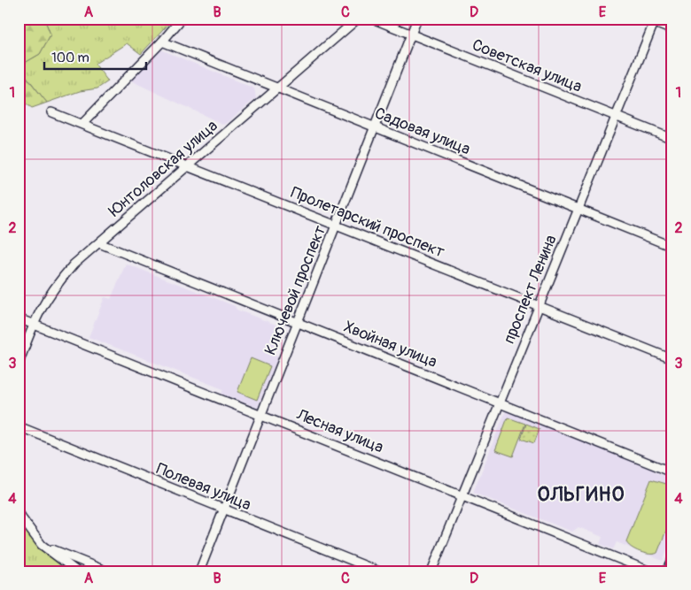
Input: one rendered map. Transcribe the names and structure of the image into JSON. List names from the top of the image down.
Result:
{
  "streets": {
    "street": [
      "Советская улица",
      "Садовая улица",
      "Юнтоловская улица",
      "Пролетарский проспект",
      "проспект Ленина",
      "Ключевой проспект",
      "Хвойная улица",
      "Лесная улица",
      "Полевая улица"
    ]
  },
  "crossings": [
    ["Советская улица", "проспект Ленина"],
    ["Советская улица", "Ключевой проспект"],
    ["Садовая улица", "Юнтоловская улица"],
    ["Садовая улица", "проспект Ленина"],
    ["Садовая улица", "Ключевой проспект"],
    ["Юнтоловская улица", "Пролетарский проспект"],
    ["Юнтоловская улица", "Хвойная улица"],
    ["Юнтоловская улица", "Лесная улица"],
    ["Пролетарский проспект", "проспект Ленина"],
    ["Пролетарский проспект", "Ключевой проспект"],
    ["проспект Ленина", "Хвойная улица"],
    ["проспект Ленина", "Лесная улица"],
    ["Ключевой проспект", "Хвойная улица"],
    ["Ключевой проспект", "Лесная улица"],
    ["Ключевой проспект", "Полевая улица"]
  ],
  "districts": ["ОЛЬГИНО"],
  "scale_bar": "100 m",
  "grid": {
    "columns": [
      "A",
      "B",
      "C",
      "D",
      "E"
    ],
    "rows": [
      "1",
      "2",
      "3",
      "4"
    ]
  }
}
